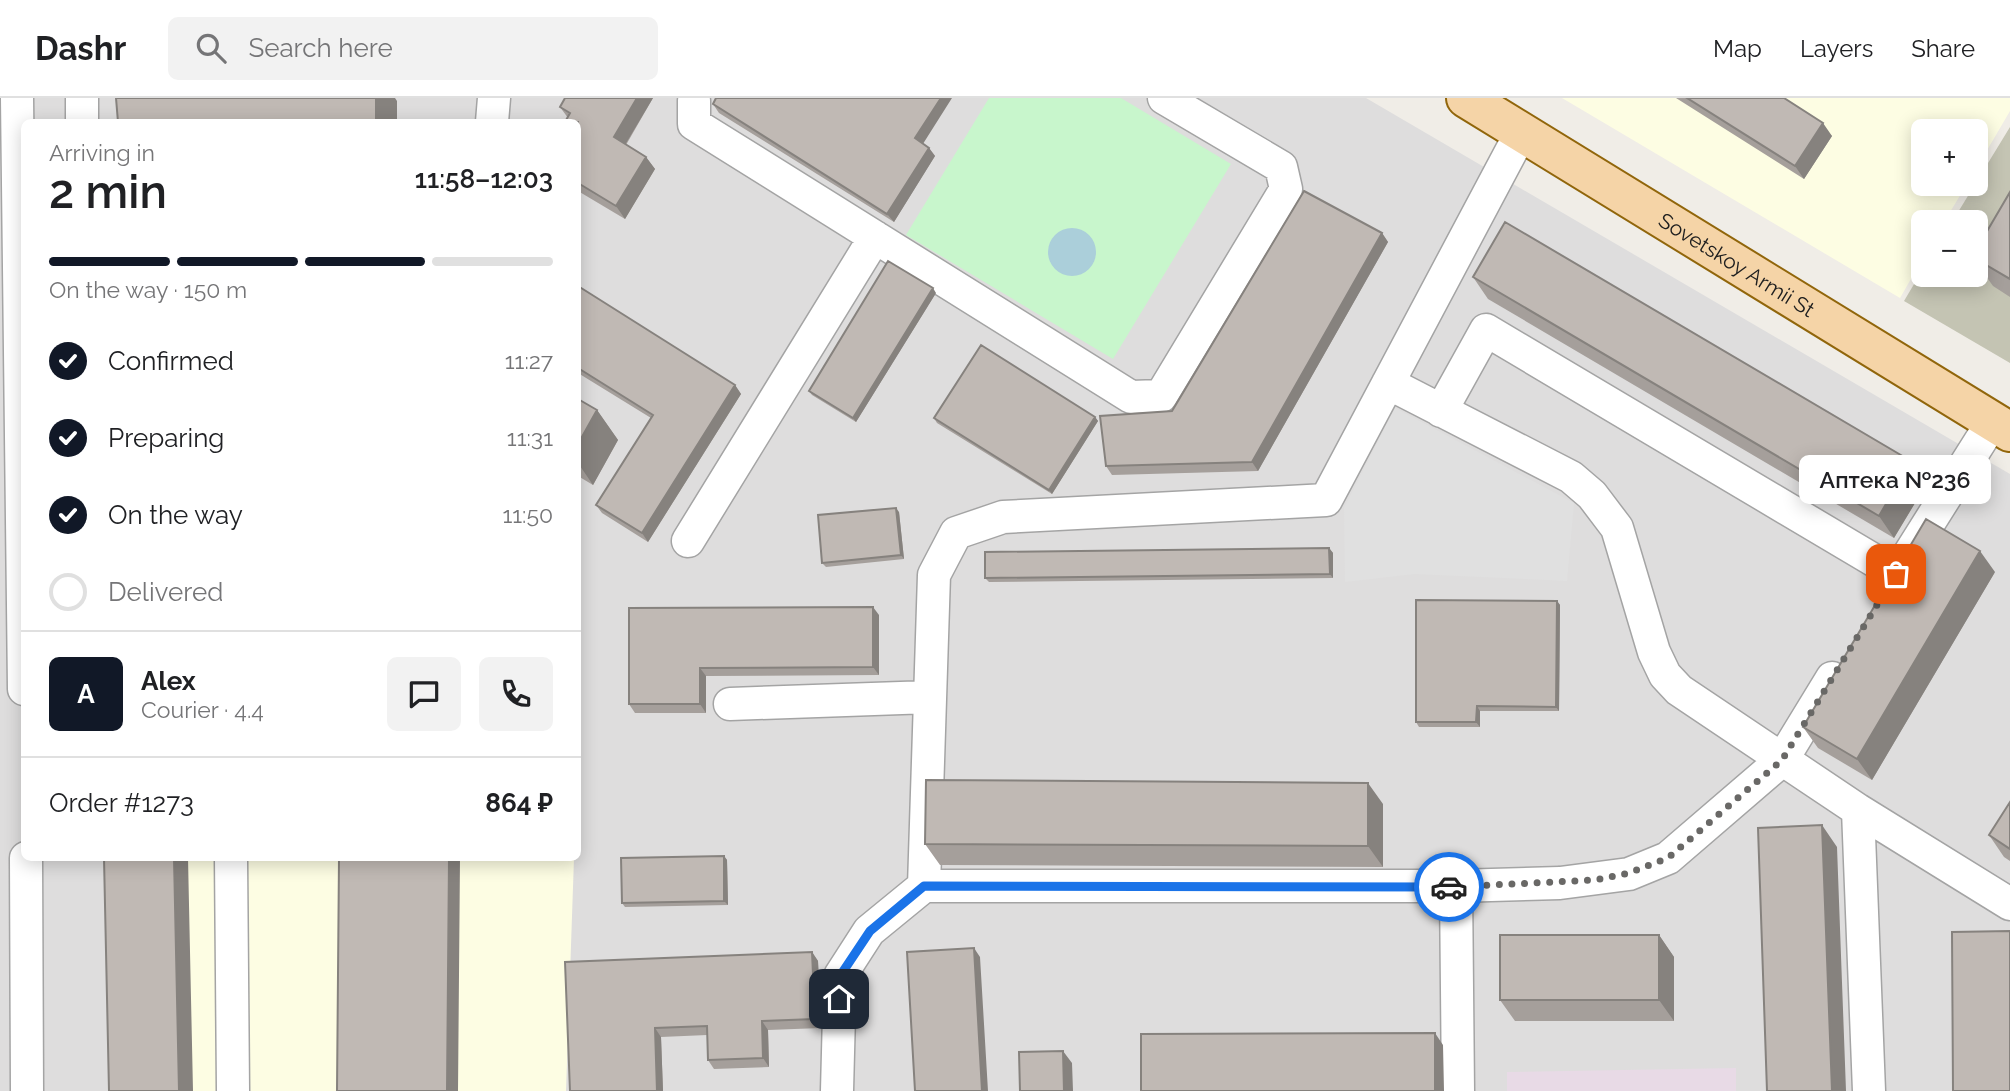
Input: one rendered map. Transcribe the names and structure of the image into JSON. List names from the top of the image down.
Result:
{
  "streets": {
    "main road": ["Sovetskoy Armii St"]
  },
  "places": ["Аптека №236"],
  "page": {
    "header": "Dashr",
    "search": "Search here",
    "nav": ["Map", "Layers", "Share"],
    "map_buttons": ["+", "−"],
    "heading": ["2 min", "Arriving in", "11:58–12:03"],
    "panel": [
      "Alex",
      "Courier · 4.4",
      "Order #1273",
      "864 ₽"
    ],
    "bar": "On the way · 150 m",
    "list": [
      ["Confirmed", "11:27"],
      ["Preparing", "11:31"],
      ["On the way", "11:50"],
      "Delivered"
    ],
    "bubble": "Аптека №236",
    "round": "A"
  }
}
